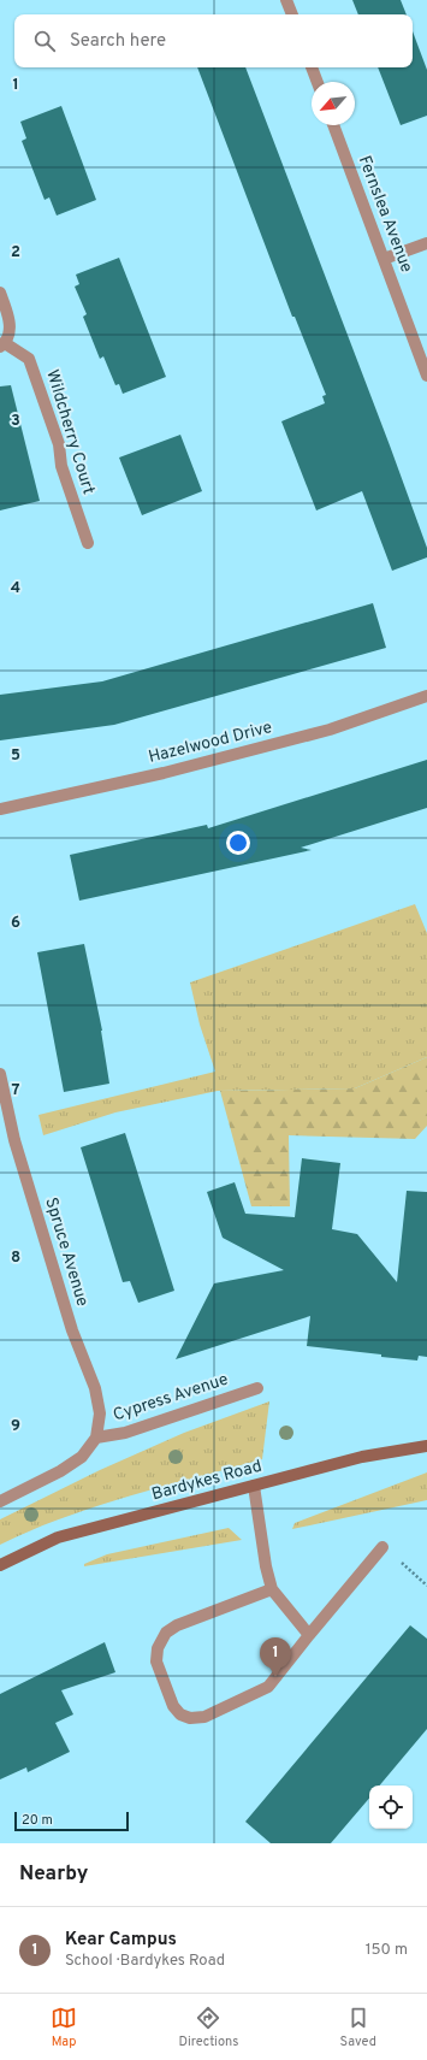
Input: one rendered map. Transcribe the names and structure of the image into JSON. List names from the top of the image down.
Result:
{
  "streets": {
    "main road": ["Bardykes Road"],
    "street": [
      "Fernslea Avenue",
      "Wildcherry Court",
      "Hazelwood Drive",
      "Spruce Avenue",
      "Cypress Avenue"
    ]
  },
  "crossings": [
    ["Spruce Avenue", "Cypress Avenue"]
  ],
  "scale_bar": "20 m",
  "north": "bottom left",
  "page": {
    "search": "Search here",
    "pins": "1",
    "scale": "20 m",
    "heading": "Nearby",
    "list": [
      {
        "mark": "1",
        "name": "Kear Campus",
        "note": "School · Bardykes Road",
        "value": "150 m"
      }
    ],
    "nav": ["Map", "Directions", "Saved"]
  },
  "grid": {
    "rows": [
      "1",
      "2",
      "3",
      "4",
      "5",
      "6",
      "7",
      "8",
      "9"
    ]
  }
}
